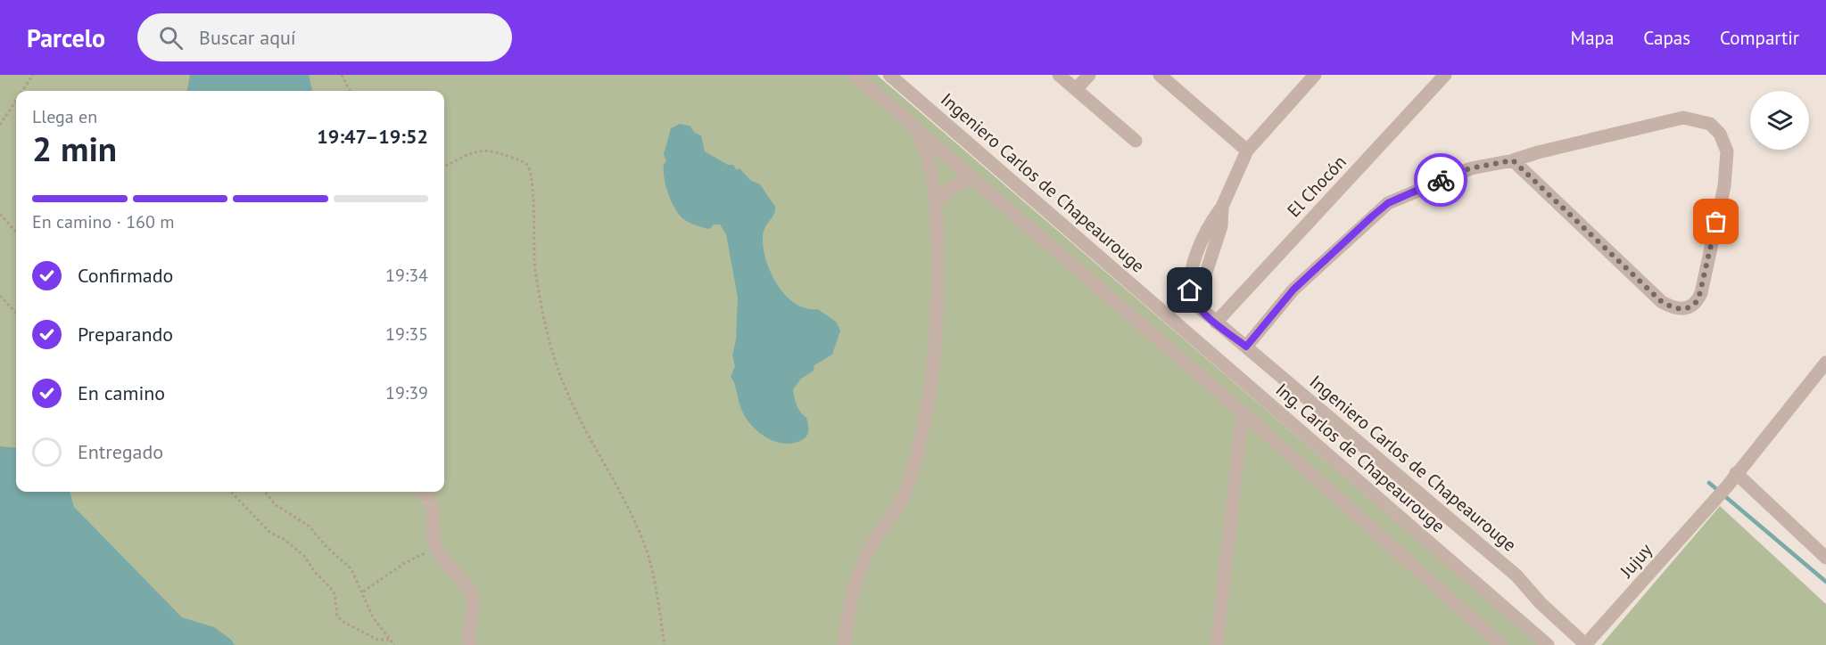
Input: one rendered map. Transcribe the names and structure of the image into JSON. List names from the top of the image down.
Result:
{
  "streets": {
    "street": [
      "Ingeniero Carlos de Chapeaurouge",
      "El Chocón",
      "Ing. Carlos de Chapeaurouge",
      "Jujuy"
    ]
  },
  "crossings": [
    ["Ingeniero Carlos de Chapeaurouge", "El Chocón"],
    ["Ingeniero Carlos de Chapeaurouge", "Ing. Carlos de Chapeaurouge"],
    ["Ingeniero Carlos de Chapeaurouge", "Jujuy"]
  ],
  "page": {
    "header": "Parcelo",
    "search": "Buscar aquí",
    "nav": ["Mapa", "Capas", "Compartir"],
    "heading": ["2 min", "Llega en", "19:47–19:52"],
    "bar": "En camino · 160 m",
    "list": [
      ["Confirmado", "19:34"],
      ["Preparando", "19:35"],
      ["En camino", "19:39"],
      "Entregado"
    ]
  }
}
